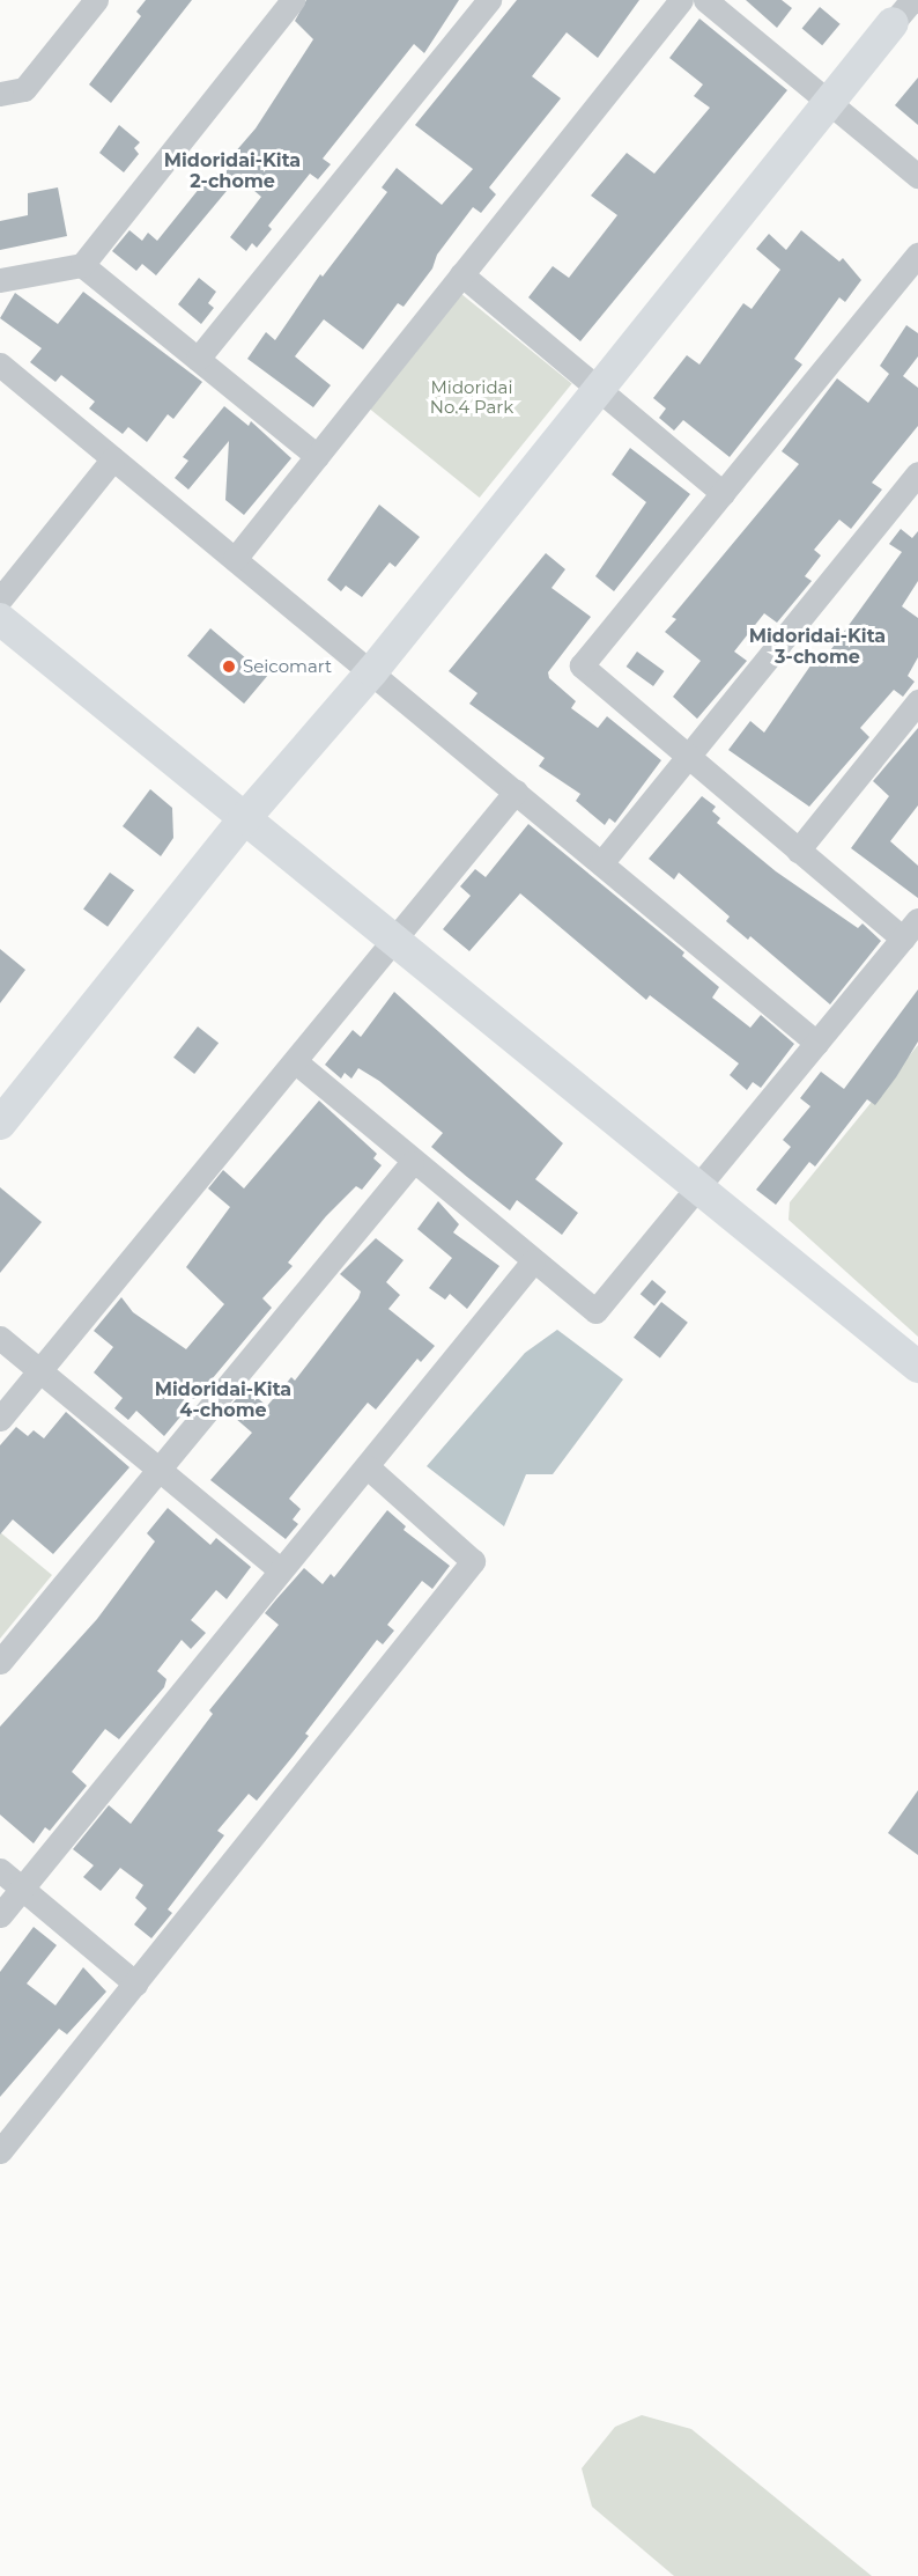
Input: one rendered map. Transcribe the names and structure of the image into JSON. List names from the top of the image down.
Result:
{
  "districts": ["Midoridai-Kita 2-chome", "Midoridai-Kita 3-chome", "Midoridai-Kita 4-chome"],
  "parks": ["Midoridai No.4 Park"],
  "places": ["Seicomart"]
}
